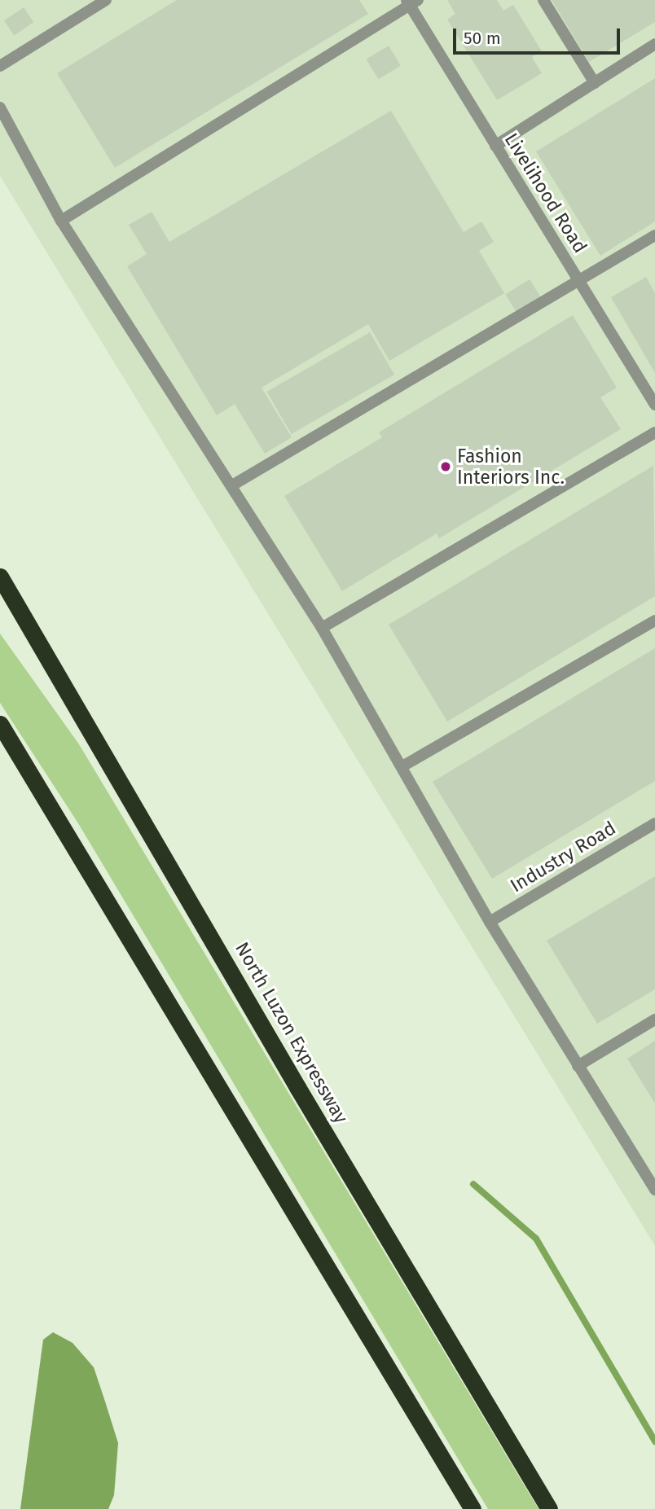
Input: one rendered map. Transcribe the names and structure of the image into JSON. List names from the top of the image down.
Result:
{
  "streets": {
    "highway": ["North Luzon Expressway"],
    "lane": ["Livelihood Road", "Industry Road"]
  },
  "places": ["Fashion Interiors Inc."],
  "scale_bar": "50 m"
}
